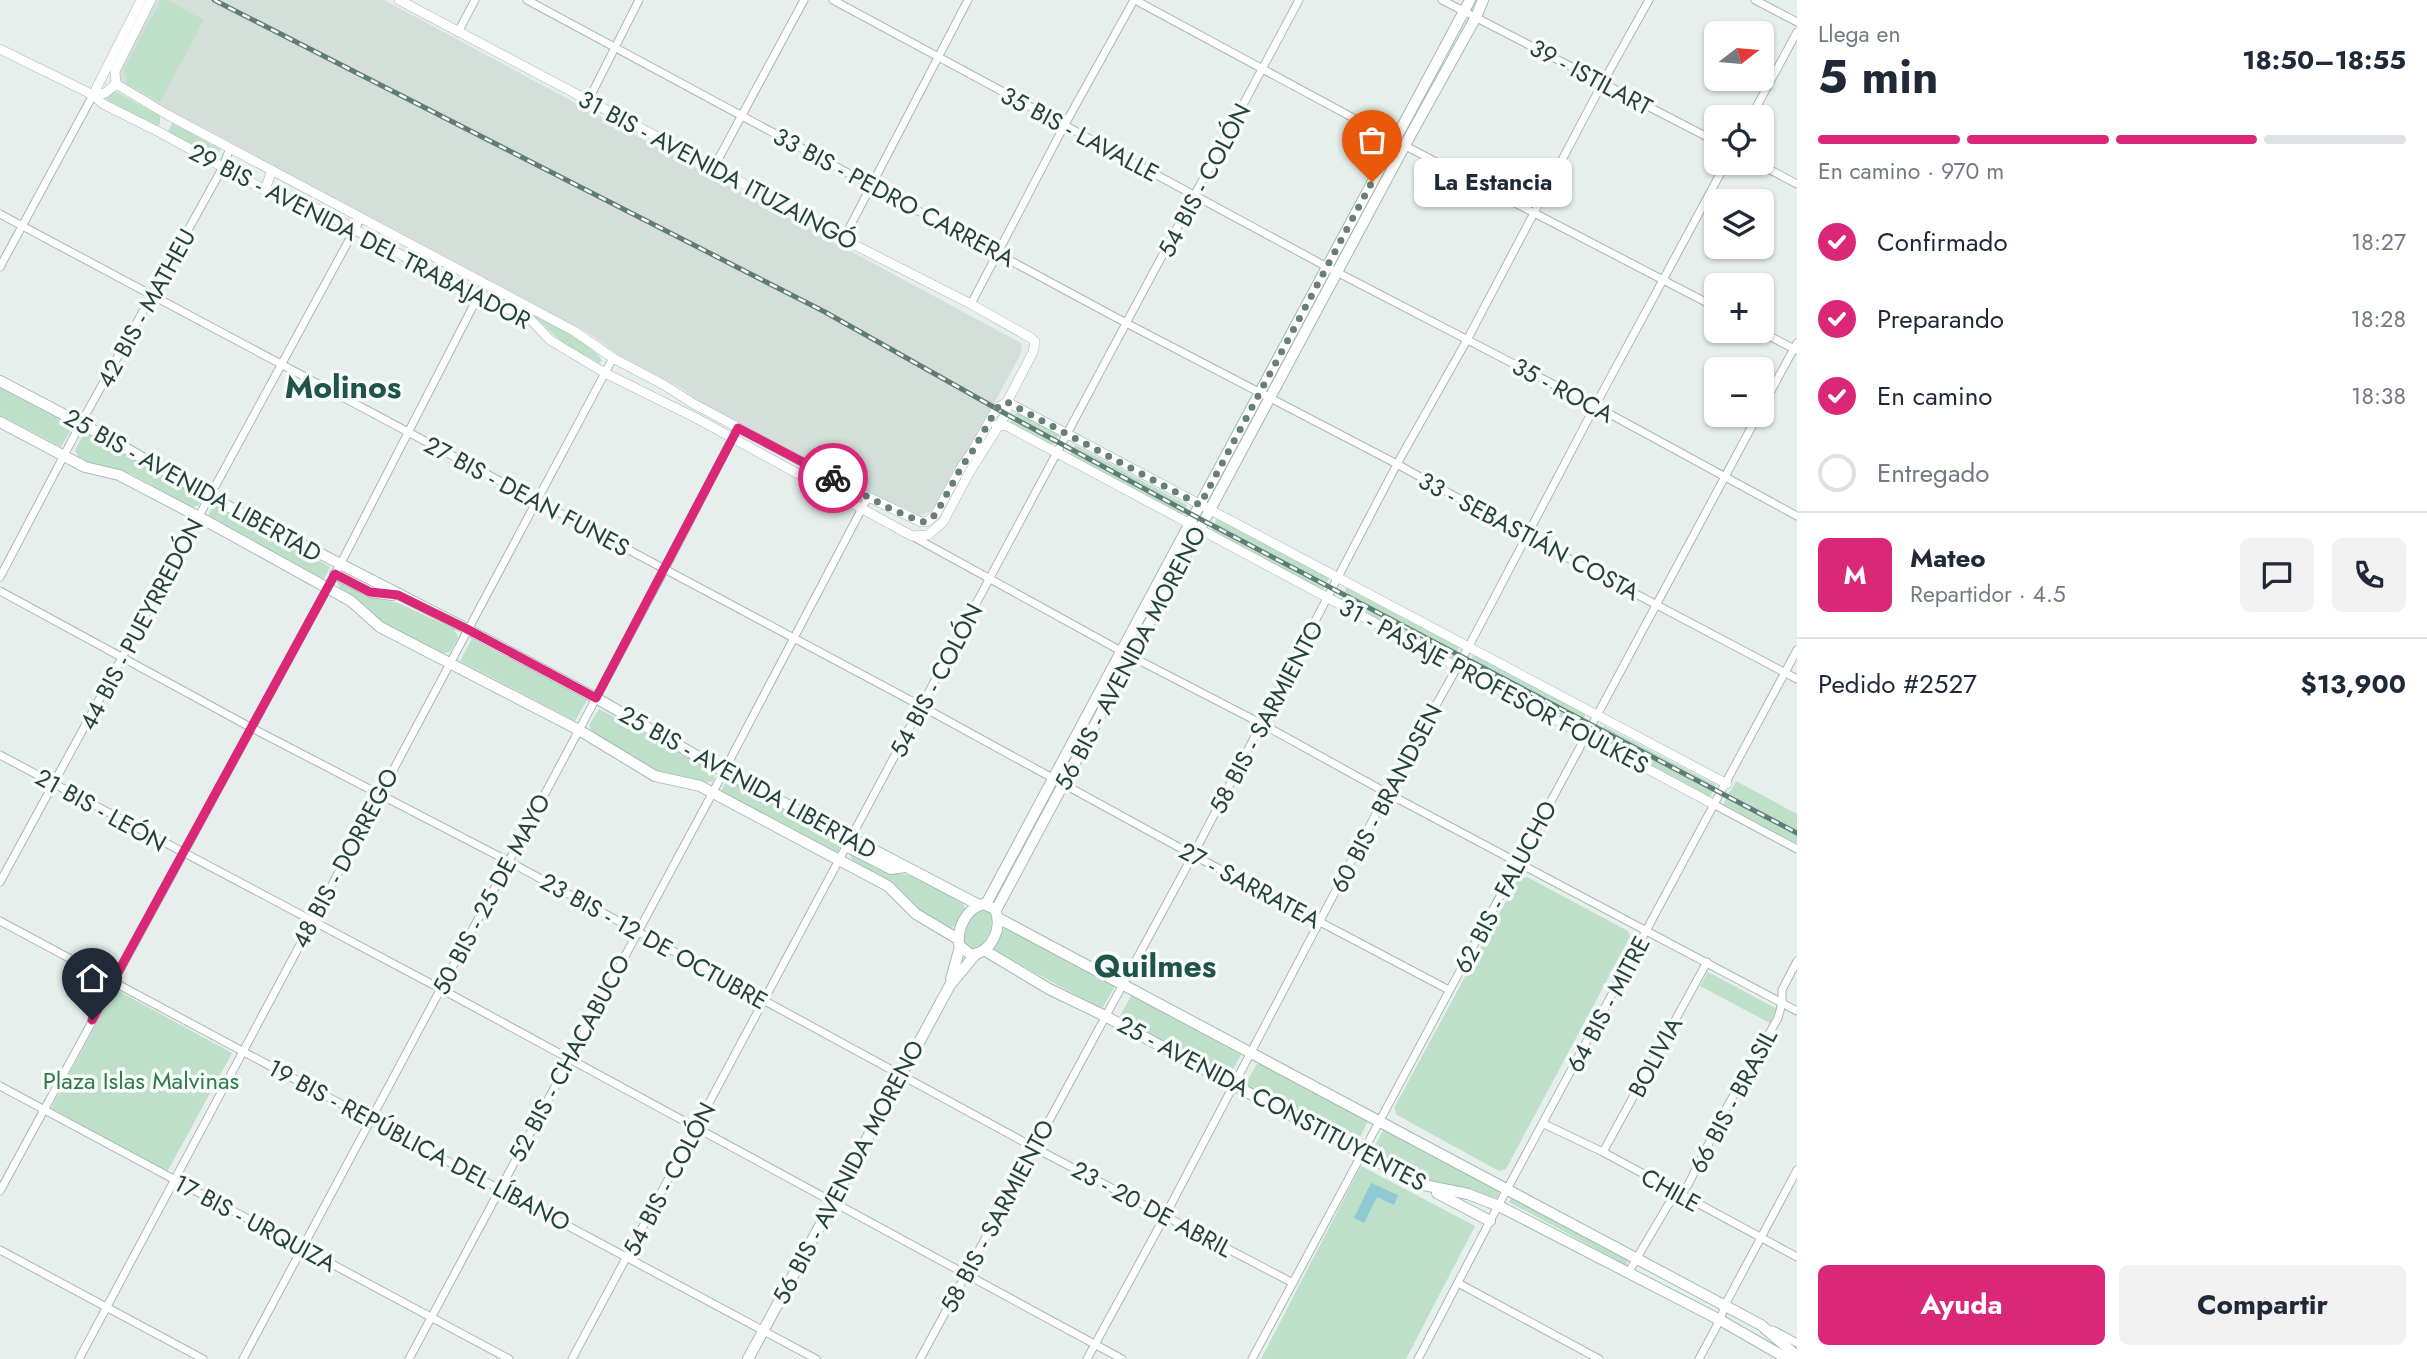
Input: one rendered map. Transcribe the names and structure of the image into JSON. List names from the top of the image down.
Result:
{
  "streets": {
    "main road": ["25 BIS - AVENIDA LIBERTAD", "56 BIS - AVENIDA MORENO", "25 - AVENIDA CONSTITUYENTES"],
    "street": [
      "39 - ISTILART",
      "35 BIS - LAVALLE",
      "31 BIS - AVENIDA ITUZAINGÓ",
      "54 BIS - COLÓN",
      "33 BIS - PEDRO CARRERA",
      "29 BIS - AVENIDA DEL TRABAJADOR",
      "42 BIS - MATHEU",
      "35 - ROCA",
      "27 BIS - DEAN FUNES",
      "33 - SEBASTIÁN COSTA",
      "44 BIS - PUEYRREDÓN",
      "31 - PASAJE PROFESOR FOULKES",
      "58 BIS - SARMIENTO",
      "60 BIS - BRANDSEN",
      "21 BIS - LEÓN",
      "48 BIS - DORREGO",
      "27 - SARRATEA",
      "62 BIS - FALUCHO",
      "50 BIS - 25 DE MAYO",
      "23 BIS - 12 DE OCTUBRE",
      "64 BIS - MITRE",
      "BOLIVIA",
      "52 BIS - CHACABUCO",
      "66 BIS - BRASIL",
      "19 BIS - REPÚBLICA DEL LÍBANO",
      "CHILE",
      "23 - 20 DE ABRIL",
      "17 BIS - URQUIZA"
    ]
  },
  "crossings": [
    ["39 - ISTILART", "56 BIS - AVENIDA MORENO"],
    ["39 - ISTILART", "58 BIS - SARMIENTO"],
    ["35 BIS - LAVALLE", "54 BIS - COLÓN"],
    ["35 BIS - LAVALLE", "35 - ROCA"],
    ["35 BIS - LAVALLE", "56 BIS - AVENIDA MORENO"],
    ["31 BIS - AVENIDA ITUZAINGÓ", "31 - PASAJE PROFESOR FOULKES"],
    ["54 BIS - COLÓN", "33 BIS - PEDRO CARRERA"],
    ["54 BIS - COLÓN", "29 BIS - AVENIDA DEL TRABAJADOR"],
    ["54 BIS - COLÓN", "25 BIS - AVENIDA LIBERTAD"],
    ["54 BIS - COLÓN", "27 BIS - DEAN FUNES"],
    ["54 BIS - COLÓN", "31 - PASAJE PROFESOR FOULKES"],
    ["54 BIS - COLÓN", "21 BIS - LEÓN"],
    ["54 BIS - COLÓN", "23 BIS - 12 DE OCTUBRE"],
    ["54 BIS - COLÓN", "19 BIS - REPÚBLICA DEL LÍBANO"],
    ["33 BIS - PEDRO CARRERA", "33 - SEBASTIÁN COSTA"],
    ["33 BIS - PEDRO CARRERA", "56 BIS - AVENIDA MORENO"],
    ["29 BIS - AVENIDA DEL TRABAJADOR", "42 BIS - MATHEU"],
    ["29 BIS - AVENIDA DEL TRABAJADOR", "44 BIS - PUEYRREDÓN"],
    ["29 BIS - AVENIDA DEL TRABAJADOR", "56 BIS - AVENIDA MORENO"],
    ["29 BIS - AVENIDA DEL TRABAJADOR", "31 - PASAJE PROFESOR FOULKES"],
    ["29 BIS - AVENIDA DEL TRABAJADOR", "58 BIS - SARMIENTO"],
    ["29 BIS - AVENIDA DEL TRABAJADOR", "60 BIS - BRANDSEN"],
    ["29 BIS - AVENIDA DEL TRABAJADOR", "48 BIS - DORREGO"],
    ["29 BIS - AVENIDA DEL TRABAJADOR", "62 BIS - FALUCHO"],
    ["29 BIS - AVENIDA DEL TRABAJADOR", "50 BIS - 25 DE MAYO"],
    ["29 BIS - AVENIDA DEL TRABAJADOR", "64 BIS - MITRE"],
    ["29 BIS - AVENIDA DEL TRABAJADOR", "BOLIVIA"],
    ["29 BIS - AVENIDA DEL TRABAJADOR", "52 BIS - CHACABUCO"],
    ["29 BIS - AVENIDA DEL TRABAJADOR", "66 BIS - BRASIL"],
    ["42 BIS - MATHEU", "25 BIS - AVENIDA LIBERTAD"],
    ["42 BIS - MATHEU", "27 BIS - DEAN FUNES"],
    ["35 - ROCA", "56 BIS - AVENIDA MORENO"],
    ["35 - ROCA", "58 BIS - SARMIENTO"],
    ["35 - ROCA", "60 BIS - BRANDSEN"],
    ["35 - ROCA", "62 BIS - FALUCHO"],
    ["25 BIS - AVENIDA LIBERTAD", "44 BIS - PUEYRREDÓN"],
    ["25 BIS - AVENIDA LIBERTAD", "56 BIS - AVENIDA MORENO"],
    ["25 BIS - AVENIDA LIBERTAD", "48 BIS - DORREGO"],
    ["25 BIS - AVENIDA LIBERTAD", "50 BIS - 25 DE MAYO"],
    ["25 BIS - AVENIDA LIBERTAD", "52 BIS - CHACABUCO"],
    ["25 BIS - AVENIDA LIBERTAD", "25 - AVENIDA CONSTITUYENTES"],
    ["27 BIS - DEAN FUNES", "44 BIS - PUEYRREDÓN"],
    ["27 BIS - DEAN FUNES", "56 BIS - AVENIDA MORENO"],
    ["27 BIS - DEAN FUNES", "48 BIS - DORREGO"],
    ["27 BIS - DEAN FUNES", "27 - SARRATEA"],
    ["27 BIS - DEAN FUNES", "50 BIS - 25 DE MAYO"],
    ["27 BIS - DEAN FUNES", "52 BIS - CHACABUCO"],
    ["33 - SEBASTIÁN COSTA", "56 BIS - AVENIDA MORENO"],
    ["33 - SEBASTIÁN COSTA", "58 BIS - SARMIENTO"],
    ["33 - SEBASTIÁN COSTA", "60 BIS - BRANDSEN"],
    ["33 - SEBASTIÁN COSTA", "62 BIS - FALUCHO"],
    ["33 - SEBASTIÁN COSTA", "64 BIS - MITRE"],
    ["44 BIS - PUEYRREDÓN", "21 BIS - LEÓN"],
    ["44 BIS - PUEYRREDÓN", "23 BIS - 12 DE OCTUBRE"],
    ["56 BIS - AVENIDA MORENO", "31 - PASAJE PROFESOR FOULKES"],
    ["56 BIS - AVENIDA MORENO", "21 BIS - LEÓN"],
    ["56 BIS - AVENIDA MORENO", "27 - SARRATEA"],
    ["56 BIS - AVENIDA MORENO", "23 BIS - 12 DE OCTUBRE"],
    ["56 BIS - AVENIDA MORENO", "25 - AVENIDA CONSTITUYENTES"],
    ["56 BIS - AVENIDA MORENO", "19 BIS - REPÚBLICA DEL LÍBANO"],
    ["56 BIS - AVENIDA MORENO", "23 - 20 DE ABRIL"],
    ["31 - PASAJE PROFESOR FOULKES", "58 BIS - SARMIENTO"],
    ["31 - PASAJE PROFESOR FOULKES", "60 BIS - BRANDSEN"],
    ["31 - PASAJE PROFESOR FOULKES", "62 BIS - FALUCHO"],
    ["31 - PASAJE PROFESOR FOULKES", "64 BIS - MITRE"],
    ["58 BIS - SARMIENTO", "21 BIS - LEÓN"],
    ["58 BIS - SARMIENTO", "27 - SARRATEA"],
    ["58 BIS - SARMIENTO", "25 - AVENIDA CONSTITUYENTES"],
    ["58 BIS - SARMIENTO", "23 - 20 DE ABRIL"],
    ["60 BIS - BRANDSEN", "21 BIS - LEÓN"],
    ["60 BIS - BRANDSEN", "27 - SARRATEA"],
    ["60 BIS - BRANDSEN", "25 - AVENIDA CONSTITUYENTES"],
    ["60 BIS - BRANDSEN", "23 - 20 DE ABRIL"],
    ["21 BIS - LEÓN", "48 BIS - DORREGO"],
    ["21 BIS - LEÓN", "50 BIS - 25 DE MAYO"],
    ["21 BIS - LEÓN", "52 BIS - CHACABUCO"],
    ["48 BIS - DORREGO", "23 BIS - 12 DE OCTUBRE"],
    ["48 BIS - DORREGO", "19 BIS - REPÚBLICA DEL LÍBANO"],
    ["48 BIS - DORREGO", "17 BIS - URQUIZA"],
    ["27 - SARRATEA", "62 BIS - FALUCHO"],
    ["62 BIS - FALUCHO", "25 - AVENIDA CONSTITUYENTES"],
    ["62 BIS - FALUCHO", "23 - 20 DE ABRIL"],
    ["50 BIS - 25 DE MAYO", "23 BIS - 12 DE OCTUBRE"],
    ["50 BIS - 25 DE MAYO", "19 BIS - REPÚBLICA DEL LÍBANO"],
    ["50 BIS - 25 DE MAYO", "17 BIS - URQUIZA"],
    ["23 BIS - 12 DE OCTUBRE", "52 BIS - CHACABUCO"],
    ["23 BIS - 12 DE OCTUBRE", "23 - 20 DE ABRIL"],
    ["64 BIS - MITRE", "25 - AVENIDA CONSTITUYENTES"],
    ["64 BIS - MITRE", "CHILE"],
    ["BOLIVIA", "CHILE"],
    ["52 BIS - CHACABUCO", "19 BIS - REPÚBLICA DEL LÍBANO"],
    ["52 BIS - CHACABUCO", "17 BIS - URQUIZA"],
    ["66 BIS - BRASIL", "25 - AVENIDA CONSTITUYENTES"],
    ["66 BIS - BRASIL", "CHILE"]
  ],
  "districts": ["Molinos", "Quilmes"],
  "parks": ["Plaza Islas Malvinas"],
  "places": ["La Estancia"],
  "north": "right",
  "page": {
    "heading": ["5 min", "Llega en", "18:50–18:55"],
    "panel": [
      "Mateo",
      "Repartidor · 4.5",
      "Pedido #2527",
      "$13,900"
    ],
    "map_buttons": ["+", "−"],
    "bar": "En camino · 970 m",
    "bubble": "La Estancia",
    "list": [
      ["Confirmado", "18:27"],
      ["Preparando", "18:28"],
      ["En camino", "18:38"],
      "Entregado"
    ],
    "round": "M",
    "buttons": ["Ayuda", "Compartir"]
  }
}
